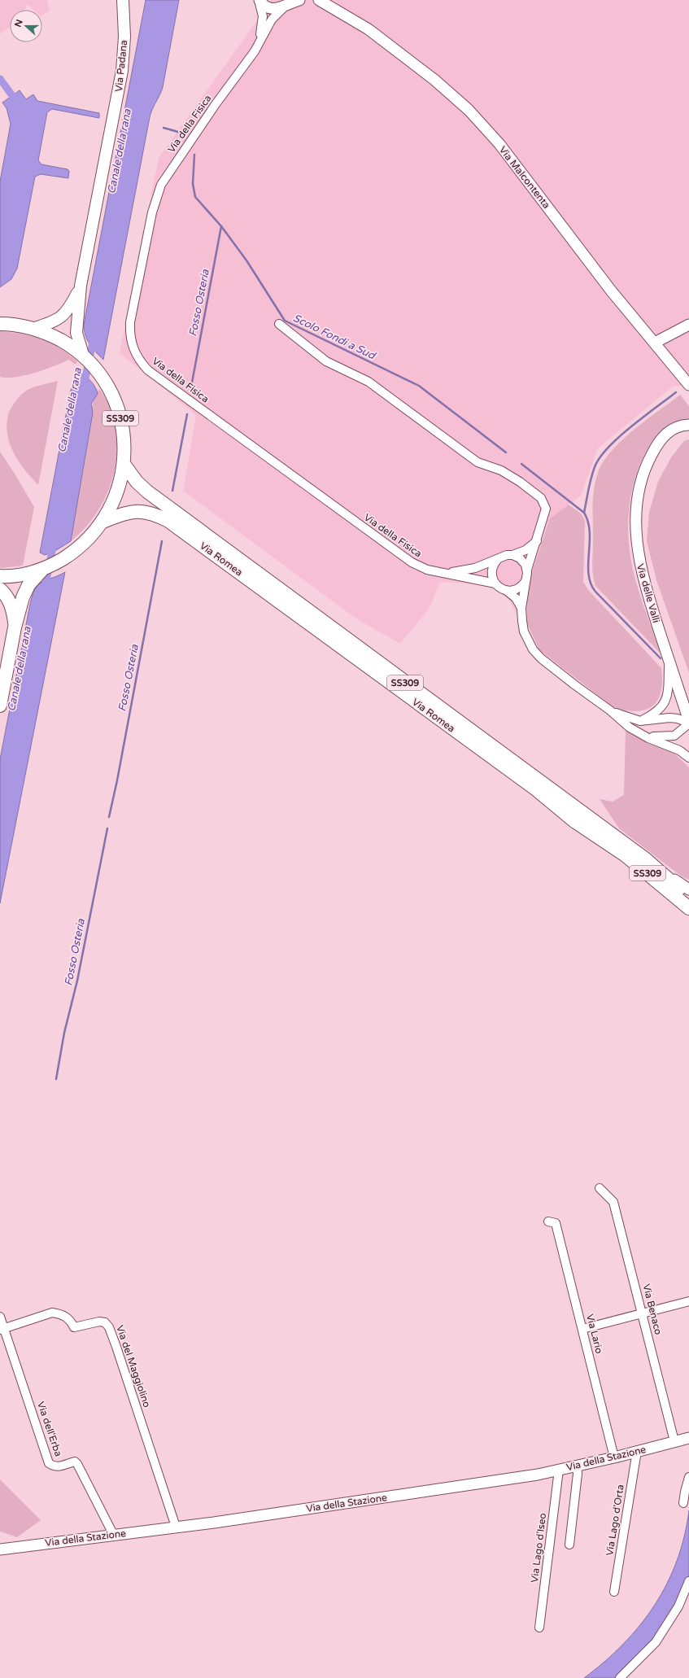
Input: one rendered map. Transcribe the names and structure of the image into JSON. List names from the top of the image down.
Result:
{
  "streets": {
    "main road": ["Via Padana", "SS309", "Via Romea"],
    "street": [
      "Via della Fisica",
      "Via Malcontenta",
      "Via delle Valli",
      "Via Benaco",
      "Via Lario",
      "Via del Maggiolino",
      "Via dell'Erba",
      "Via della Stazione",
      "Via Lago d'Orta",
      "Via Lago d'Iseo"
    ]
  },
  "crossings": [
    ["Via Padana", "SS309"],
    ["SS309", "Via Romea"],
    ["Via Benaco", "Via della Stazione"],
    ["Via Lario", "Via della Stazione"],
    ["Via del Maggiolino", "Via dell'Erba"],
    ["Via del Maggiolino", "Via della Stazione"],
    ["Via dell'Erba", "Via della Stazione"],
    ["Via della Stazione", "Via Lago d'Orta"],
    ["Via della Stazione", "Via Lago d'Iseo"]
  ],
  "water": ["Canale della rana", "Fosso Osteria", "Scolo Fondi a Sud"],
  "north": "left"
}
